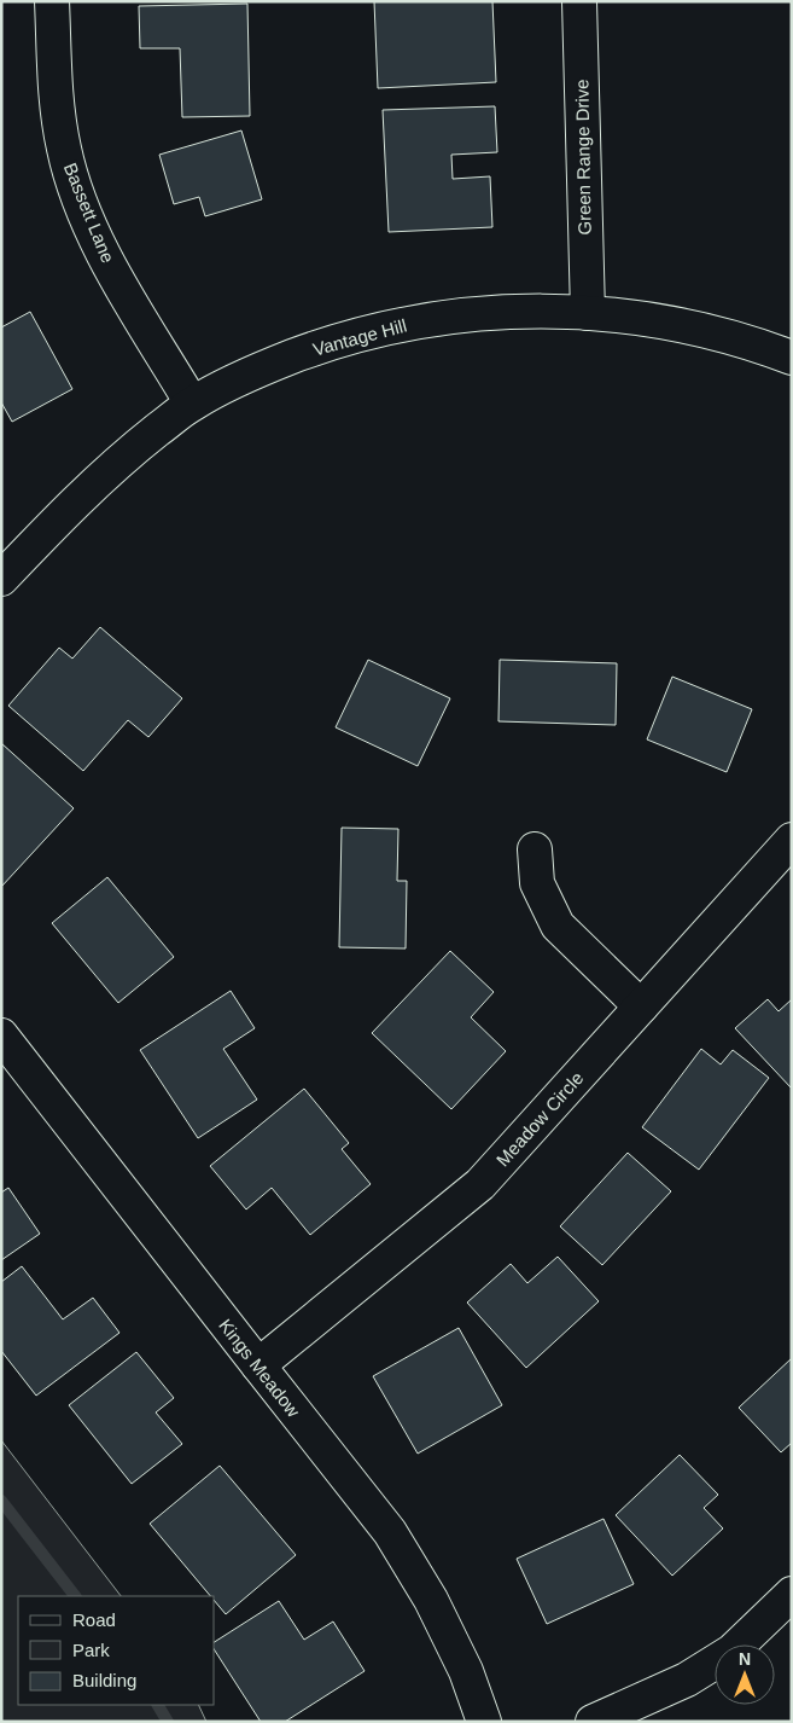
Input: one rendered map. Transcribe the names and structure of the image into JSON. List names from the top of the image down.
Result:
{
  "streets": {
    "street": [
      "Green Range Drive",
      "Bassett Lane",
      "Vantage Hill",
      "Meadow Circle",
      "Kings Meadow"
    ]
  },
  "crossings": [
    ["Green Range Drive", "Vantage Hill"],
    ["Bassett Lane", "Vantage Hill"],
    ["Meadow Circle", "Kings Meadow"]
  ],
  "legend": ["Road", "Park", "Building"],
  "north": "top"
}
